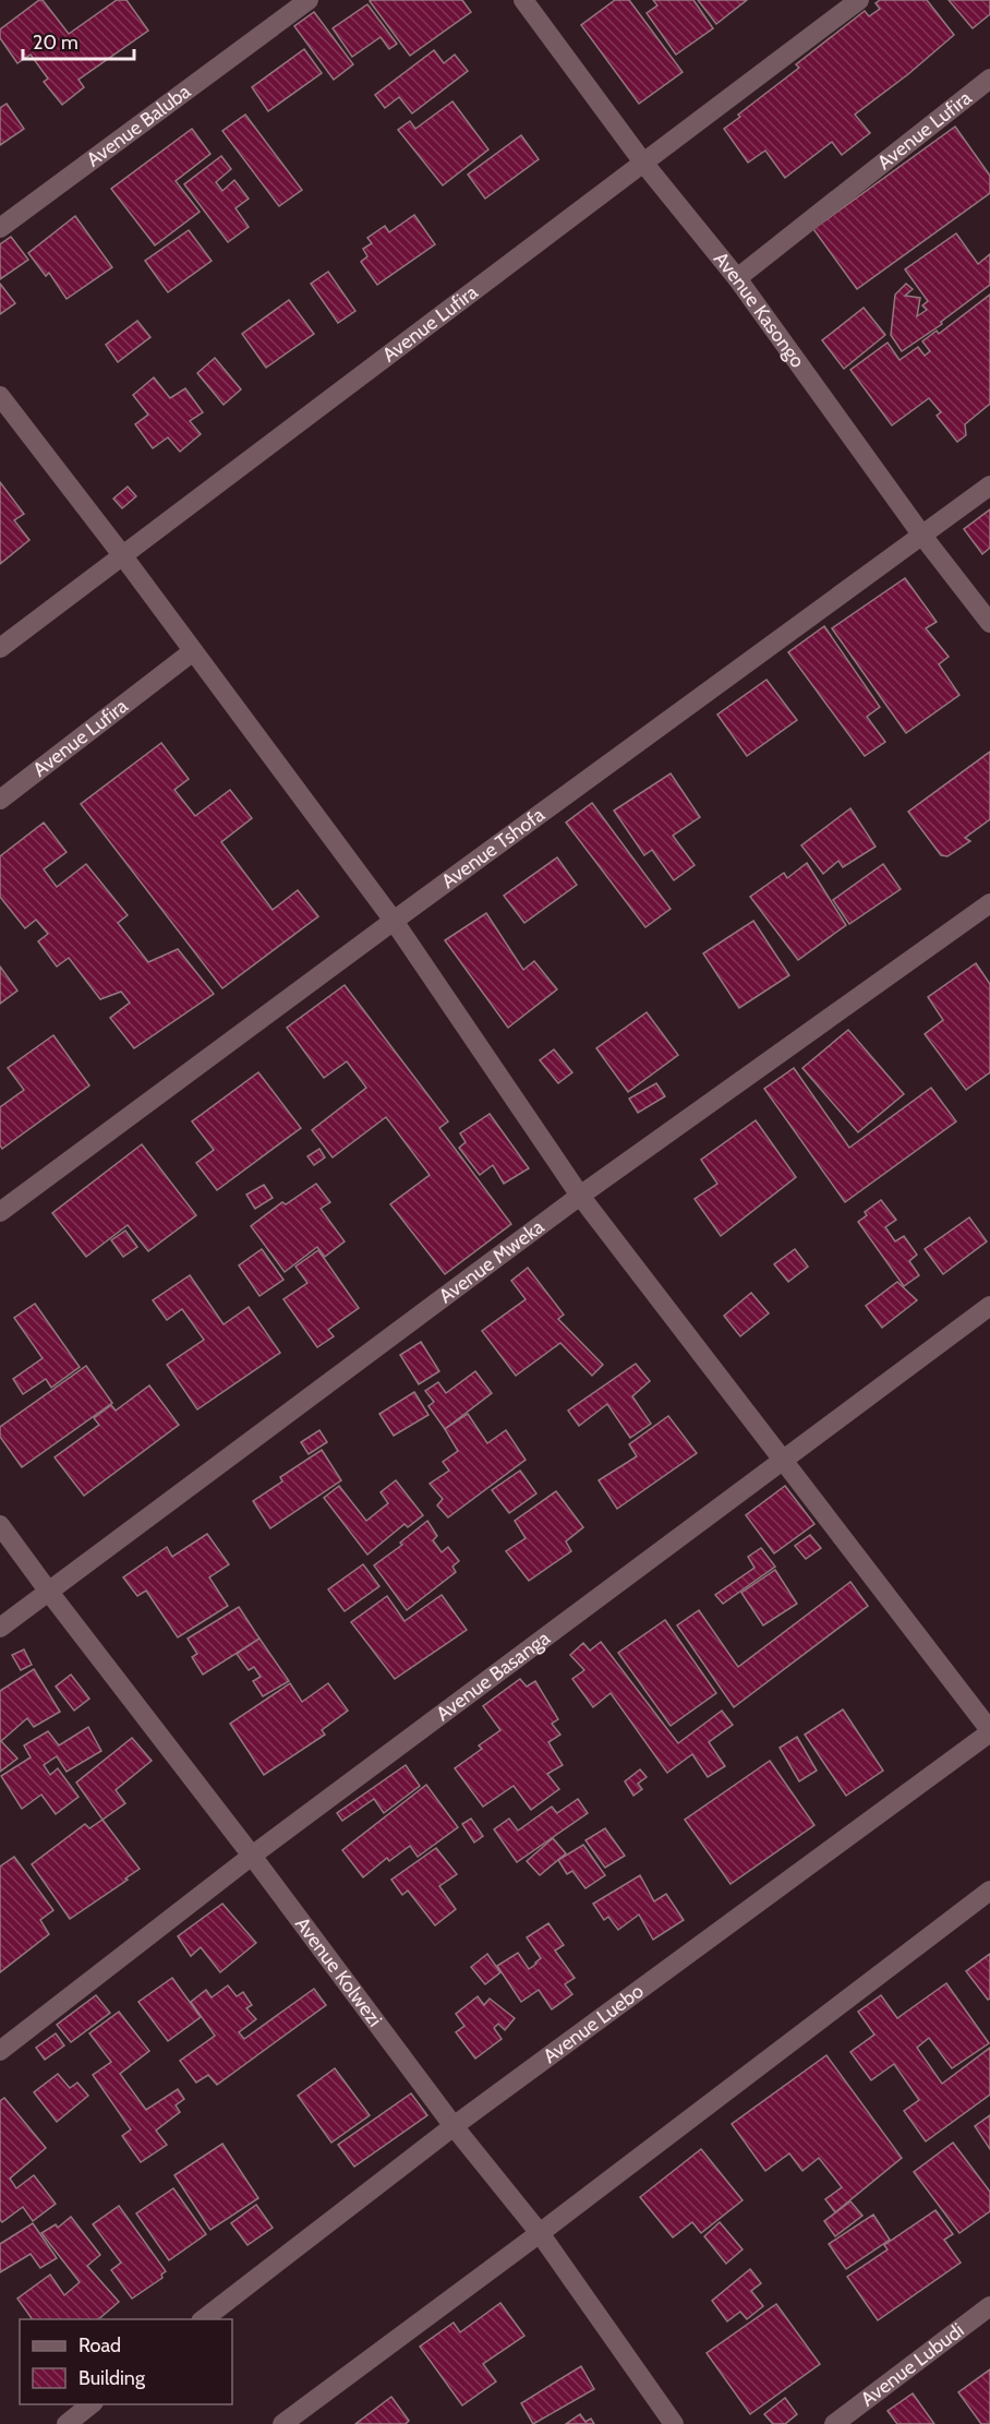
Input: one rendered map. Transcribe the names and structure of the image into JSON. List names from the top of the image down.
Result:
{
  "streets": {
    "street": [
      "Avenue Baluba",
      "Avenue Lufira",
      "Avenue Kasongo",
      "Avenue Tshofa",
      "Avenue Mweka",
      "Avenue Basanga",
      "Avenue Kolwezi",
      "Avenue Luebo",
      "Avenue Lubudi"
    ]
  },
  "crossings": [
    ["Avenue Lufira", "Avenue Kasongo"],
    ["Avenue Kasongo", "Avenue Tshofa"],
    ["Avenue Mweka", "Avenue Kolwezi"],
    ["Avenue Basanga", "Avenue Kolwezi"],
    ["Avenue Kolwezi", "Avenue Luebo"]
  ],
  "legend": ["Road", "Building"],
  "scale_bar": "20 m"
}
